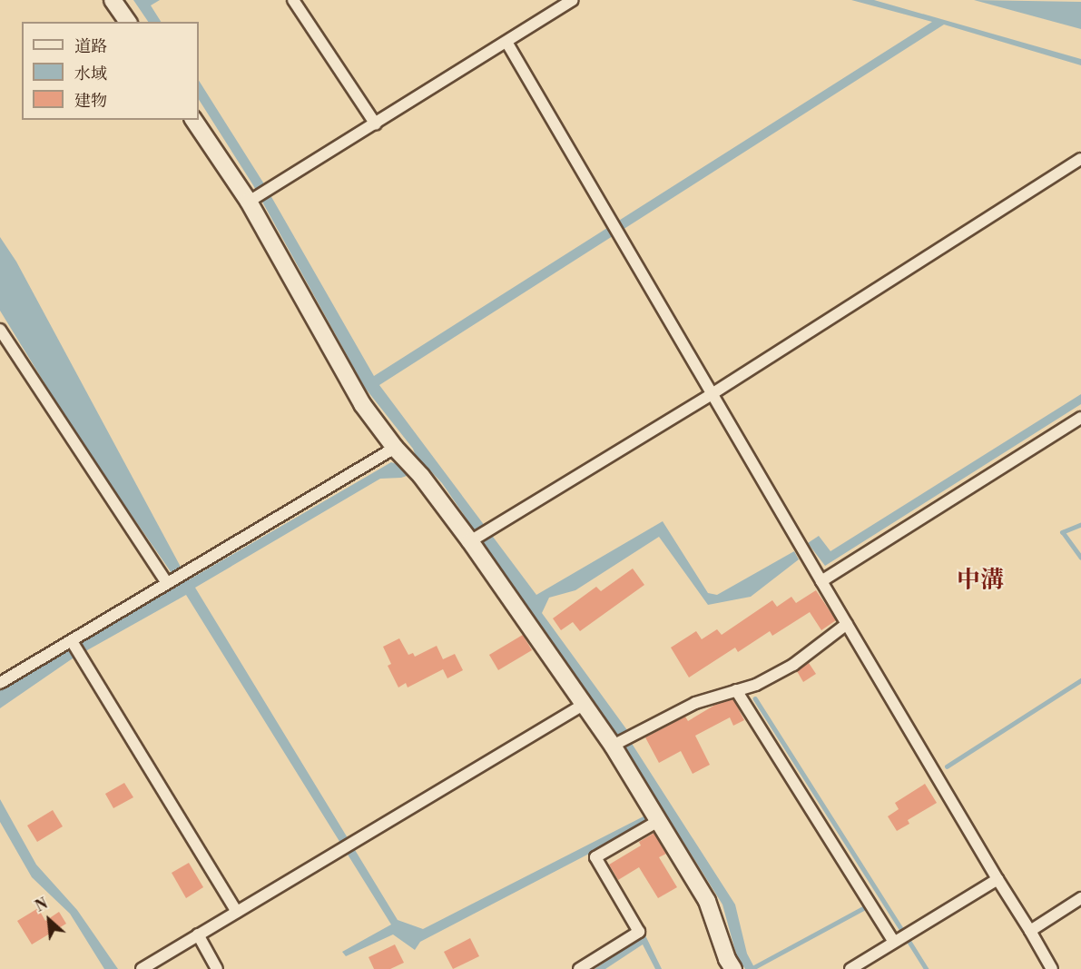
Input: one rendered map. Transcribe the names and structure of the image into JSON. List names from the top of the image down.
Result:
{
  "districts": ["中溝"],
  "legend": ["道路", "水域", "建物"],
  "north": "top left"
}
